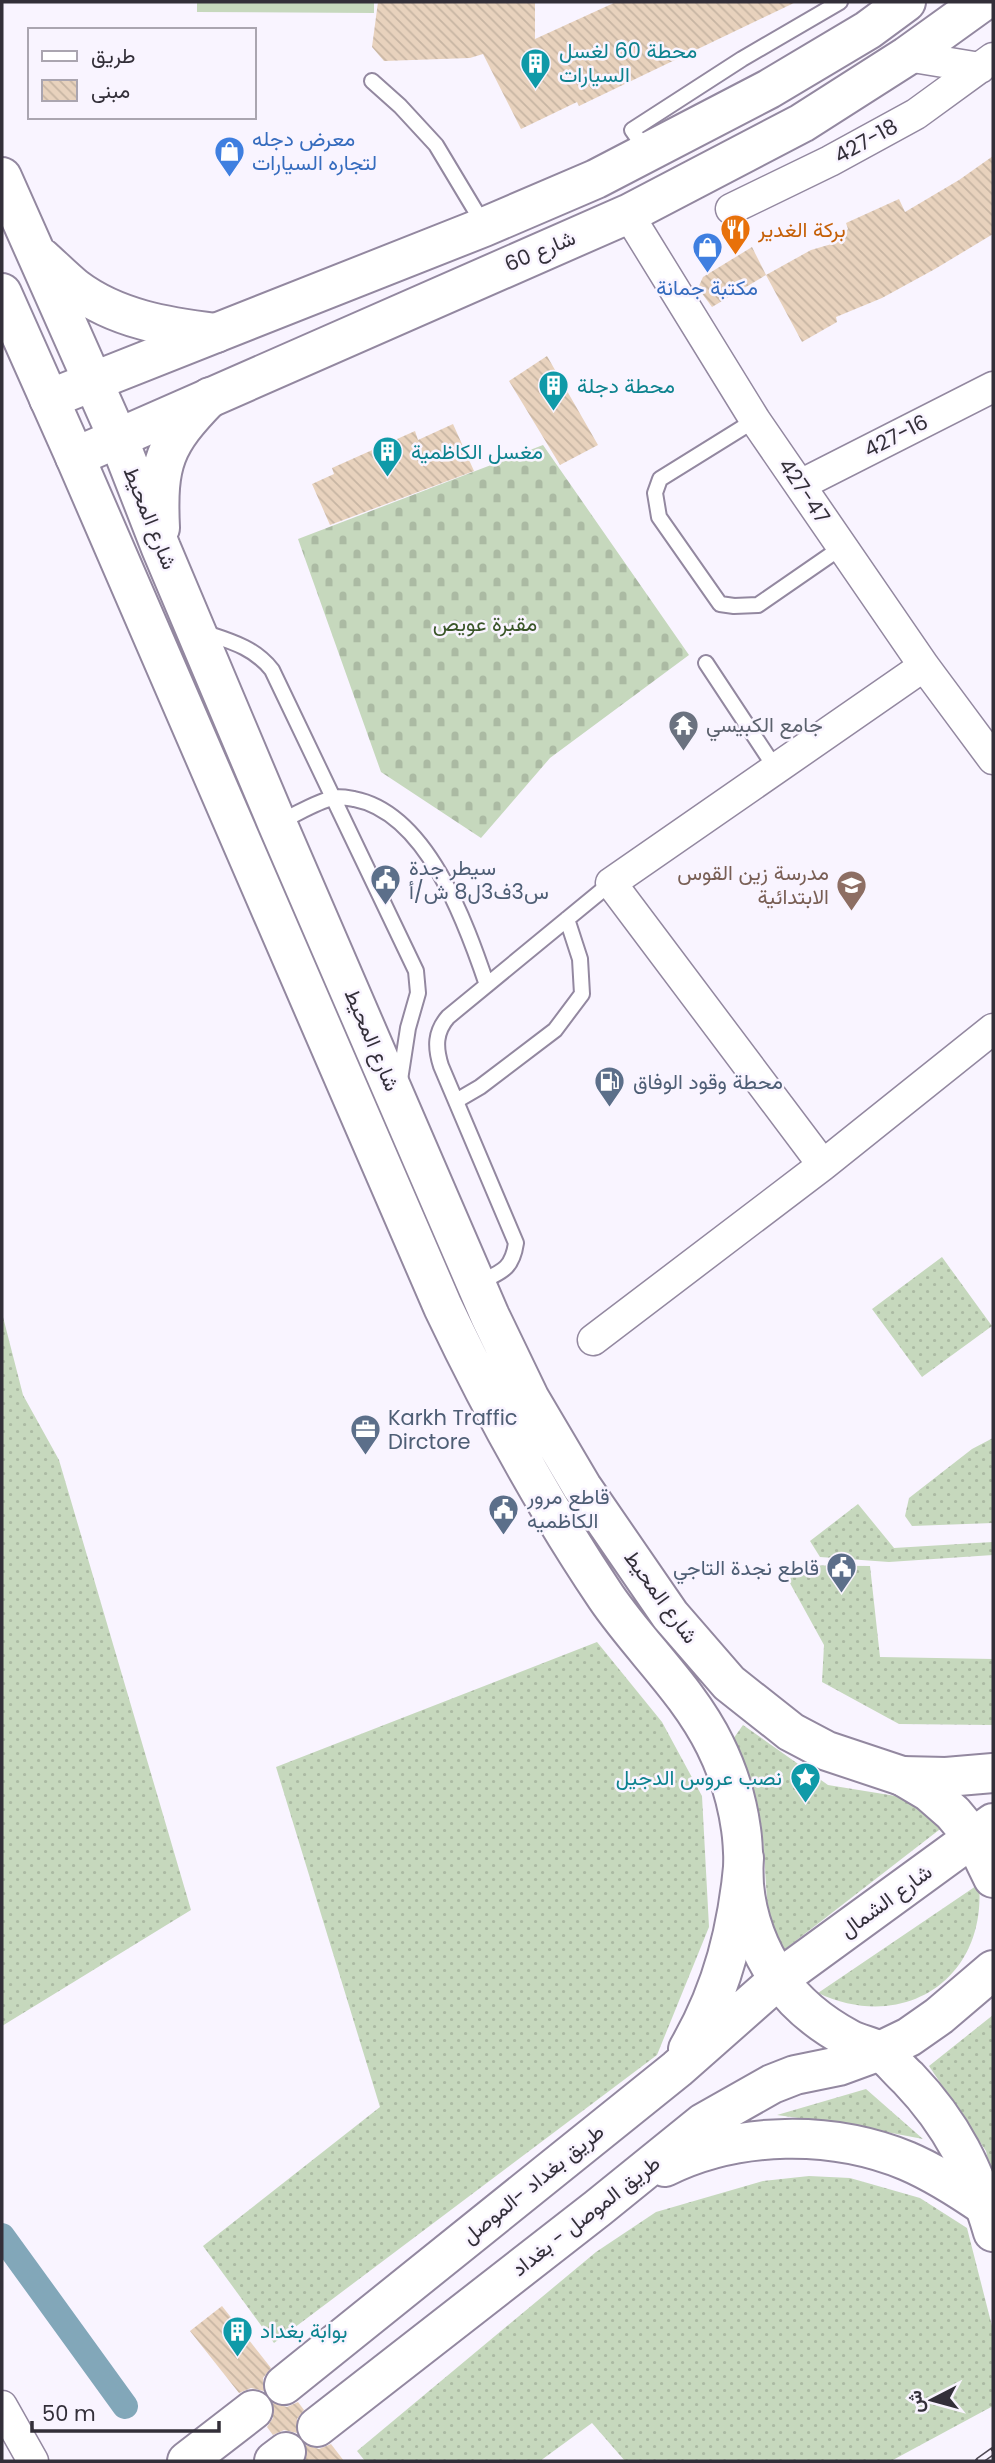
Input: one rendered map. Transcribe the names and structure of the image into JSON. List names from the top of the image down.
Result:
{
  "streets": {
    "main road": [
      "شارع 60",
      "شارع المحيط",
      "شارع الشمال",
      "طريق بغداد -الموصل",
      "طريق الموصل - بغداد"
    ],
    "street": ["427-18", "427-16", "427-47"]
  },
  "crossings": [
    ["شارع 60", "427-47"],
    ["شارع 60", "شارع المحيط"],
    ["427-16", "427-47"],
    ["شارع الشمال", "طريق بغداد -الموصل"]
  ],
  "parks": ["مقبرة عويص"],
  "places": {
    "building": [
      "محطة 60 لغسل السيارات",
      "محطة دجلة",
      "مغسل الكاظمية",
      "بوابة بغداد"
    ],
    "shop": ["معرض دجله لتجاره السيارات", "مكتبة جمانة"],
    "restaurant": ["بركة الغدير"],
    "temple": ["جامع الكبيسي"],
    "public building": ["سيطر جدة س3ف3ل8 ش/أ", "قاطع مرور الكاظميه", "قاطع نجدة التاجي"],
    "school or university": ["مدرسة زين القوس الابتدائية"],
    "fuel station": ["محطة وقود الوفاق"],
    "office": ["Karkh Traffic Dirctore"],
    "place": ["نصب عروس الدجيل"]
  },
  "legend": ["طريق", "مبنى"],
  "scale_bar": "50 m",
  "north": "left"
}
